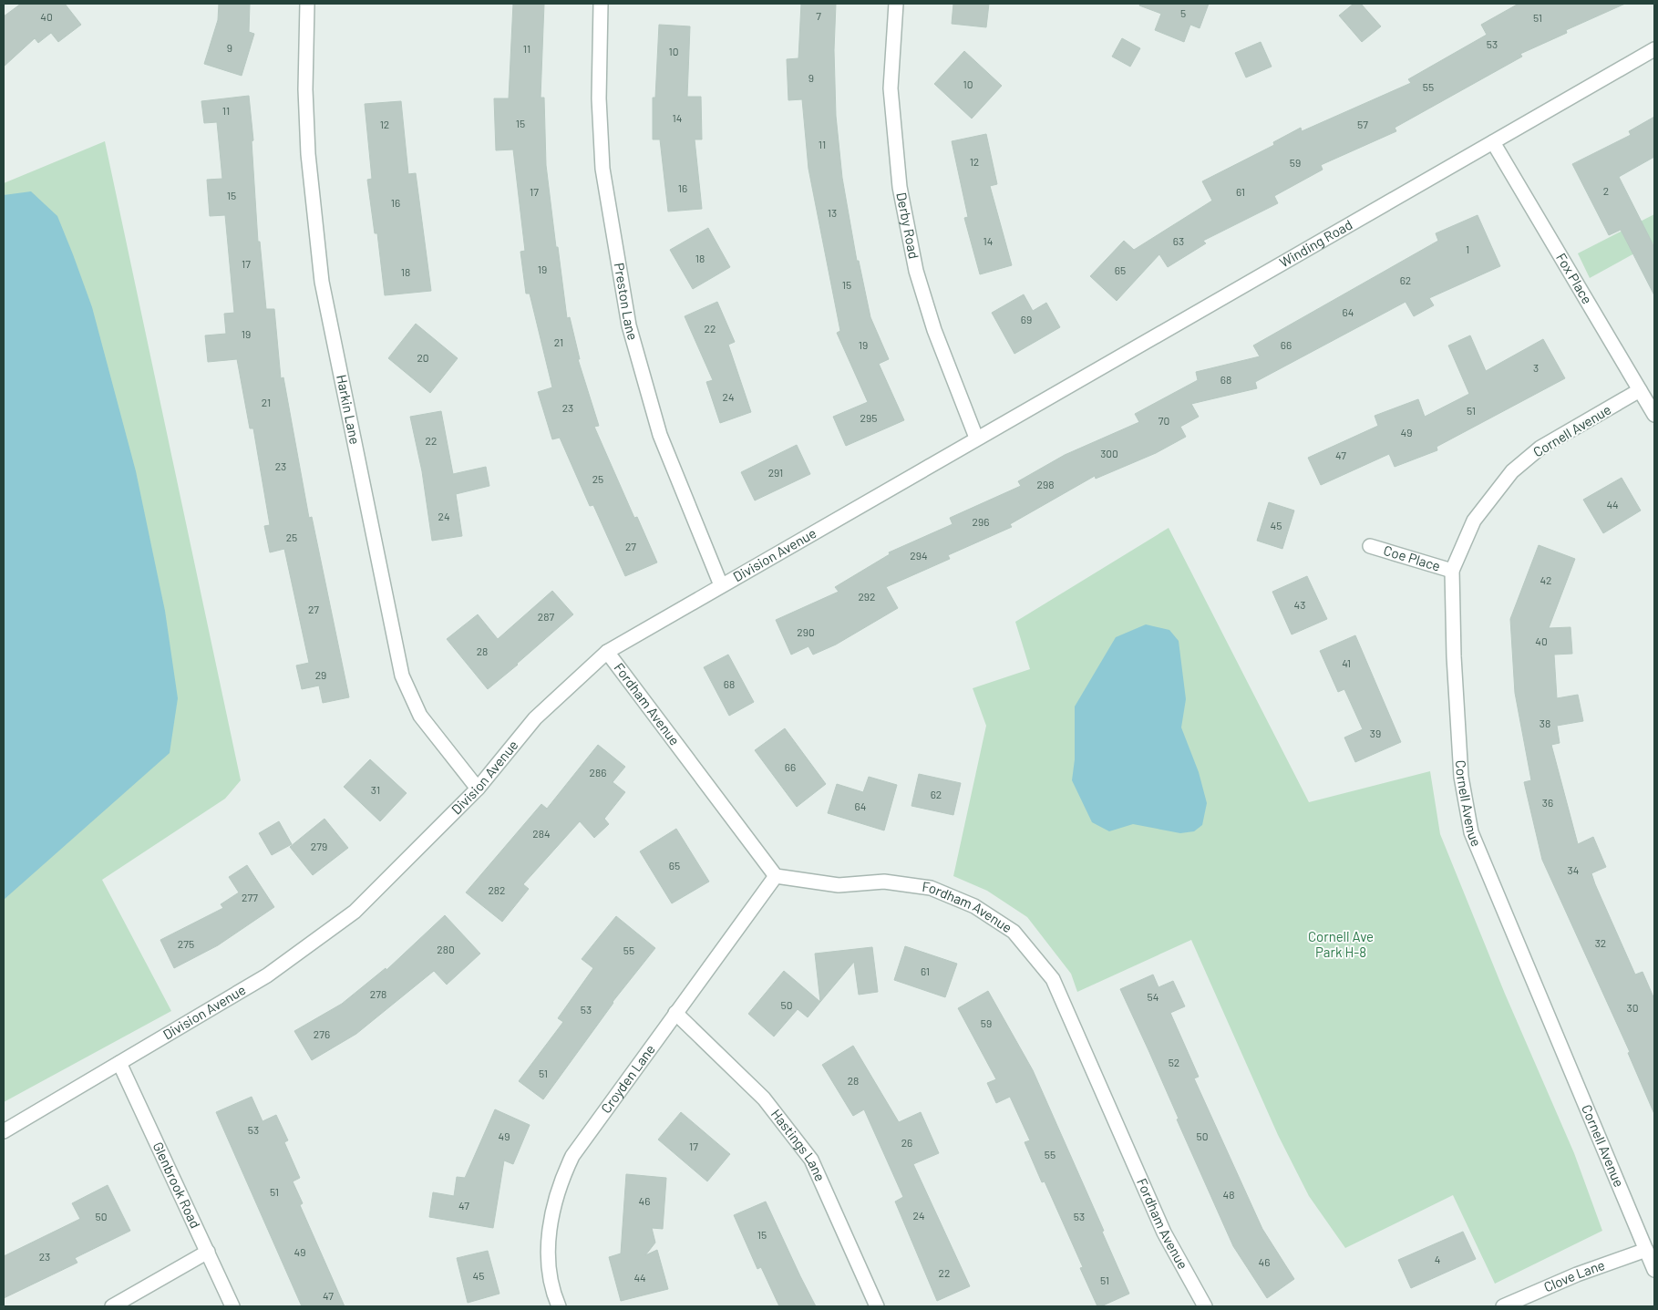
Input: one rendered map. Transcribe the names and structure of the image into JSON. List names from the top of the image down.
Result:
{
  "streets": {
    "street": [
      "Derby Road",
      "Winding Road",
      "Fox Place",
      "Preston Lane",
      "Harkin Lane",
      "Cornell Avenue",
      "Division Avenue",
      "Coe Place",
      "Fordham Avenue",
      "Croyden Lane",
      "Hastings Lane",
      "Glenbrook Road",
      "Clove Lane"
    ]
  },
  "crossings": [
    ["Derby Road", "Winding Road"],
    ["Derby Road", "Division Avenue"],
    ["Winding Road", "Fox Place"],
    ["Winding Road", "Division Avenue"],
    ["Fox Place", "Cornell Avenue"],
    ["Preston Lane", "Division Avenue"],
    ["Harkin Lane", "Division Avenue"],
    ["Cornell Avenue", "Coe Place"],
    ["Cornell Avenue", "Clove Lane"],
    ["Division Avenue", "Fordham Avenue"],
    ["Division Avenue", "Glenbrook Road"],
    ["Fordham Avenue", "Croyden Lane"],
    ["Croyden Lane", "Hastings Lane"]
  ],
  "parks": ["Cornell Ave Park H-8"],
  "house_numbers": [
    "5",
    "7",
    "40",
    "51",
    "53",
    "9",
    "11",
    "10",
    "9",
    "10",
    "55",
    "11",
    "14",
    "15",
    "12",
    "57",
    "11",
    "12",
    "59",
    "16",
    "2",
    "17",
    "61",
    "15",
    "16",
    "13",
    "14",
    "63",
    "1",
    "18",
    "17",
    "19",
    "65",
    "18",
    "62",
    "15",
    "64",
    "69",
    "22",
    "19",
    "21",
    "19",
    "66",
    "20",
    "3",
    "68",
    "24",
    "21",
    "23",
    "51",
    "295",
    "70",
    "49",
    "22",
    "300",
    "47",
    "23",
    "291",
    "25",
    "298",
    "44",
    "24",
    "296",
    "45",
    "25",
    "27",
    "294",
    "42",
    "292",
    "43",
    "27",
    "287",
    "290",
    "40",
    "28",
    "41",
    "29",
    "68",
    "38",
    "39",
    "66",
    "286",
    "31",
    "62",
    "36",
    "64",
    "284",
    "279",
    "65",
    "34",
    "282",
    "277",
    "32",
    "275",
    "280",
    "55",
    "61",
    "278",
    "54",
    "50",
    "30",
    "53",
    "59",
    "276",
    "52",
    "51",
    "28",
    "53",
    "49",
    "50",
    "26",
    "17",
    "55",
    "51",
    "48",
    "46",
    "47",
    "24",
    "50",
    "53",
    "15",
    "49",
    "23",
    "4",
    "46",
    "22",
    "45",
    "44",
    "51",
    "47"
  ]
}
